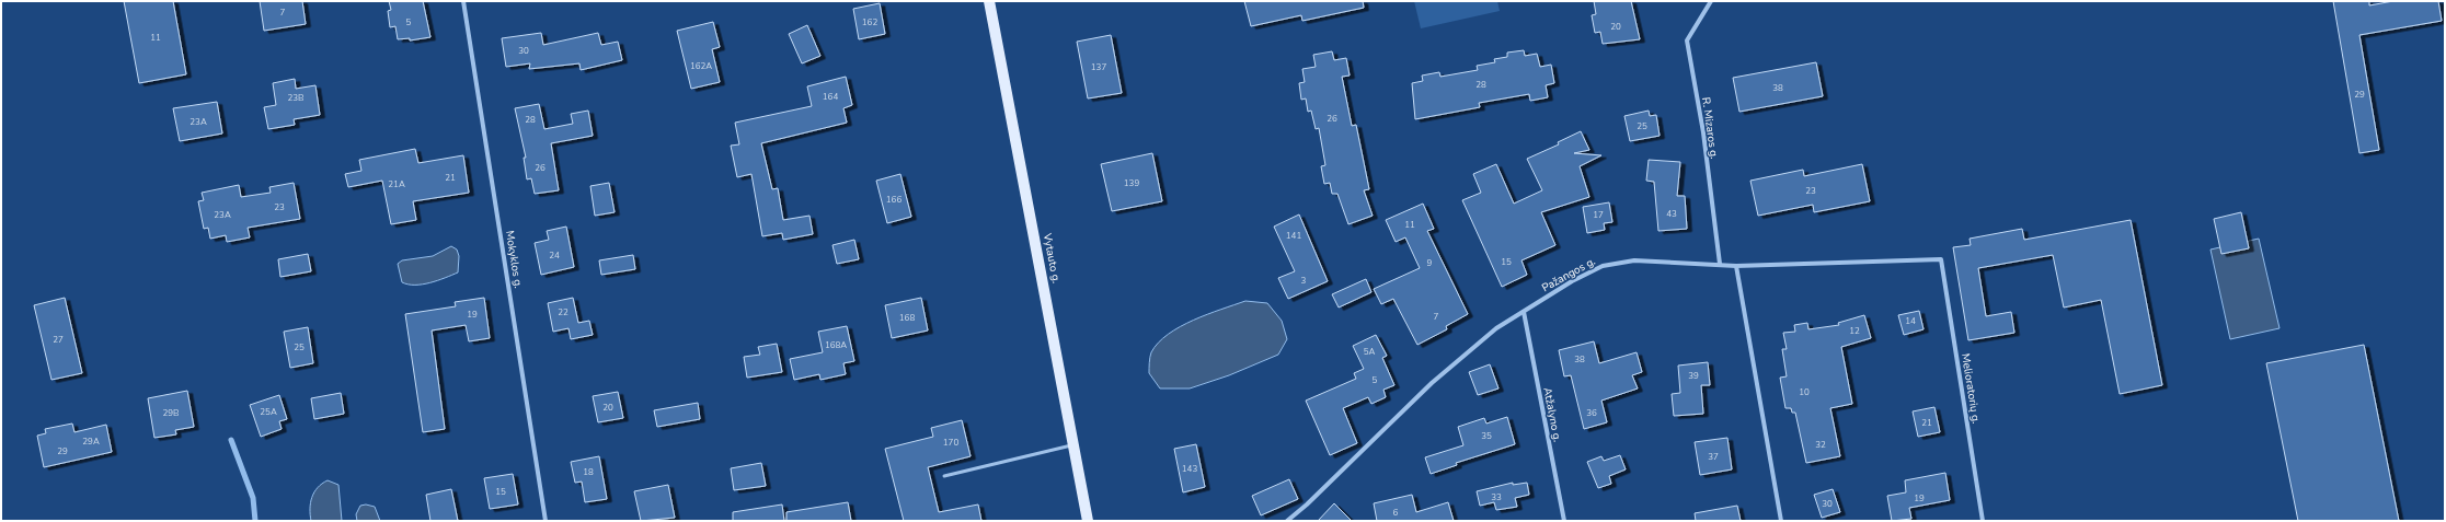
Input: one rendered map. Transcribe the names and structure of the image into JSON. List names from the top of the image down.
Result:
{
  "streets": {
    "main road": ["Vytauto g."],
    "street": [
      "R. Mizaros g.",
      "Mokyklos g.",
      "Pažangos g.",
      "Melioratorių g.",
      "Atžalyno g."
    ]
  },
  "crossings": [
    ["R. Mizaros g.", "Pažangos g."],
    ["Pažangos g.", "Melioratorių g."],
    ["Pažangos g.", "Atžalyno g."]
  ],
  "house_numbers": [
    "7",
    "5",
    "162",
    "20",
    "11",
    "30",
    "162A",
    "137",
    "28",
    "38",
    "29",
    "164",
    "23B",
    "26",
    "28",
    "23A",
    "25",
    "26",
    "21",
    "139",
    "21A",
    "23",
    "166",
    "23",
    "43",
    "23A",
    "17",
    "11",
    "141",
    "24",
    "15",
    "9",
    "3",
    "22",
    "19",
    "7",
    "168",
    "14",
    "12",
    "27",
    "168A",
    "25",
    "5A",
    "38",
    "39",
    "5",
    "10",
    "20",
    "25A",
    "29B",
    "36",
    "21",
    "35",
    "29A",
    "170",
    "32",
    "29",
    "37",
    "143",
    "18",
    "15",
    "33",
    "19",
    "30",
    "6"
  ]
}
